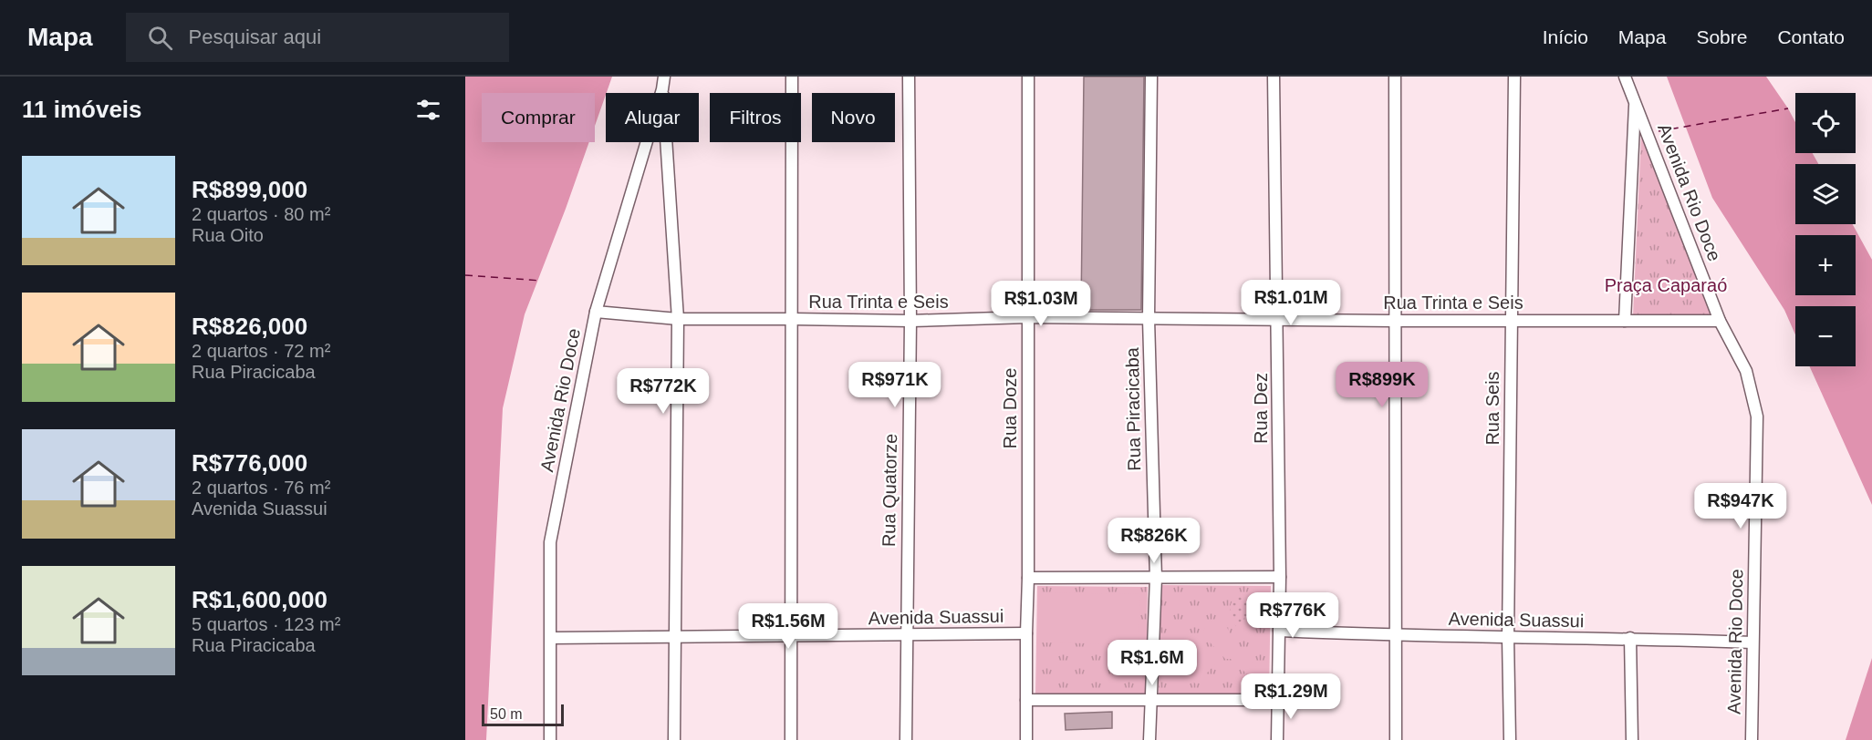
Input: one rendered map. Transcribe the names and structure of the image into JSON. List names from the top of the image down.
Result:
{
  "streets": {
    "street": [
      "Avenida Rio Doce",
      "Rua Trinta e Seis",
      "Rua Doze",
      "Rua Dez",
      "Rua Seis",
      "Rua Piracicaba",
      "Rua Quatorze",
      "Avenida Suassui"
    ]
  },
  "crossings": [
    ["Avenida Rio Doce", "Rua Trinta e Seis"],
    ["Avenida Rio Doce", "Avenida Suassui"],
    ["Rua Trinta e Seis", "Rua Doze"],
    ["Rua Trinta e Seis", "Rua Dez"],
    ["Rua Trinta e Seis", "Rua Seis"],
    ["Rua Trinta e Seis", "Rua Piracicaba"],
    ["Rua Trinta e Seis", "Rua Quatorze"],
    ["Rua Doze", "Avenida Suassui"],
    ["Rua Dez", "Avenida Suassui"],
    ["Rua Seis", "Avenida Suassui"],
    ["Rua Quatorze", "Avenida Suassui"]
  ],
  "parks": ["Praça Caparaó"],
  "scale_bar": "50 m",
  "page": {
    "header": "Mapa",
    "search": "Pesquisar aqui",
    "nav": [
      "Início",
      "Mapa",
      "Sobre",
      "Contato"
    ],
    "heading": "11 imóveis",
    "map_buttons": ["+", "−"],
    "chip": [
      "Comprar",
      "Alugar",
      "Filtros",
      "Novo"
    ],
    "list": [
      {
        "name": "R$899,000",
        "note": "2 quartos · 80 m² · Rua Oito"
      },
      {
        "name": "R$826,000",
        "note": "2 quartos · 72 m² · Rua Piracicaba"
      },
      {
        "name": "R$776,000",
        "note": "2 quartos · 76 m² · Avenida Suassui"
      },
      {
        "name": "R$1,600,000",
        "note": "5 quartos · 123 m² · Rua Piracicaba"
      }
    ],
    "price": [
      "R$1.01M",
      "R$1.03M",
      "R$971K",
      "R$899K",
      "R$772K",
      "R$947K",
      "R$826K",
      "R$776K",
      "R$1.56M",
      "R$1.6M",
      "R$1.29M"
    ],
    "scale": "50 m"
  }
}
